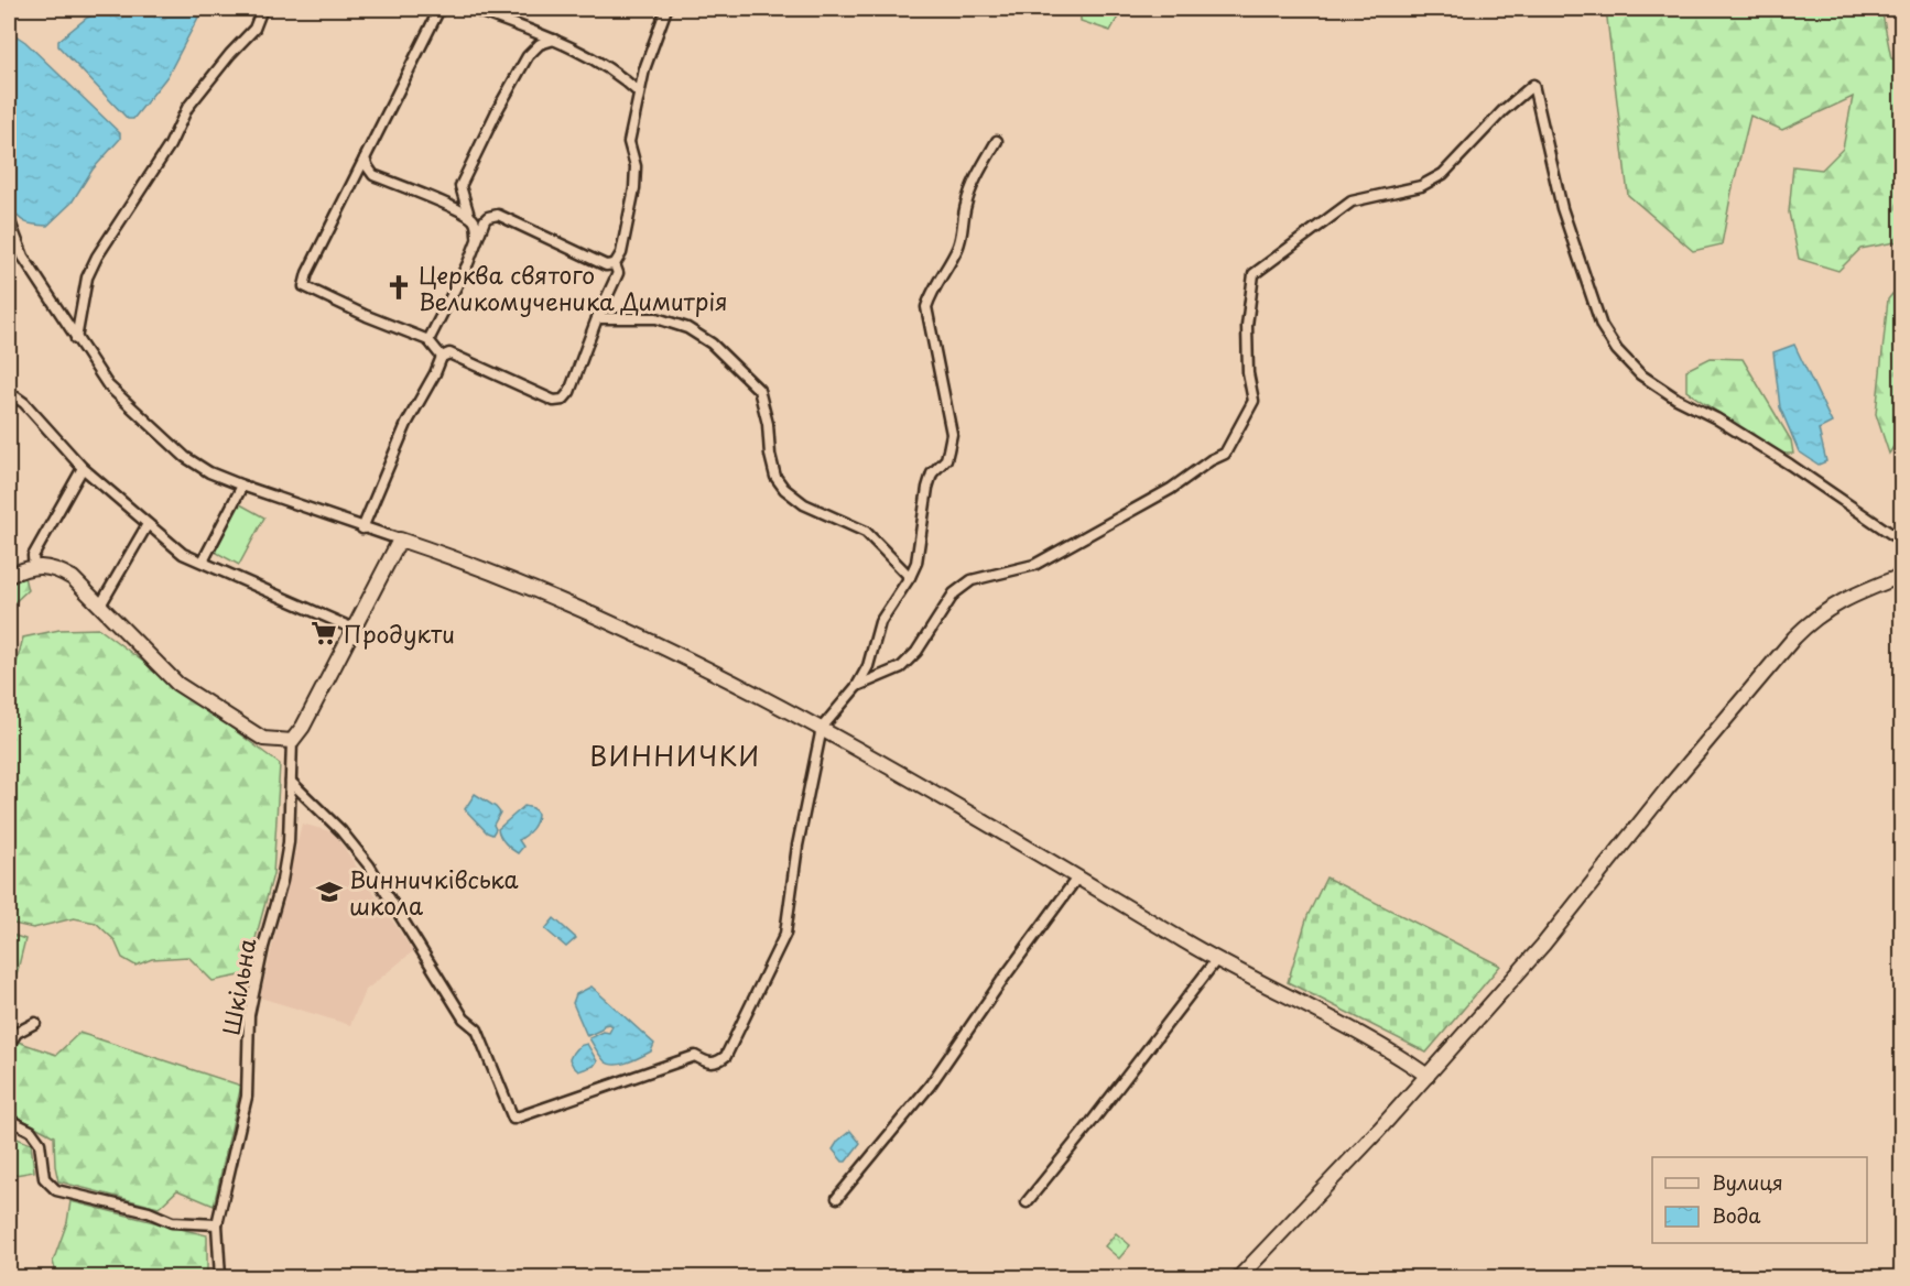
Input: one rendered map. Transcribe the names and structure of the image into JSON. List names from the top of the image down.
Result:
{
  "streets": {
    "street": ["Шкільна"]
  },
  "districts": ["ВИННИЧКИ"],
  "places": {
    "church": ["Церква святого Великомученика Димитрія"],
    "supermarket": ["Продукти"],
    "school or university": ["Винничківська школа"]
  },
  "legend": ["Вулиця", "Вода"]
}
